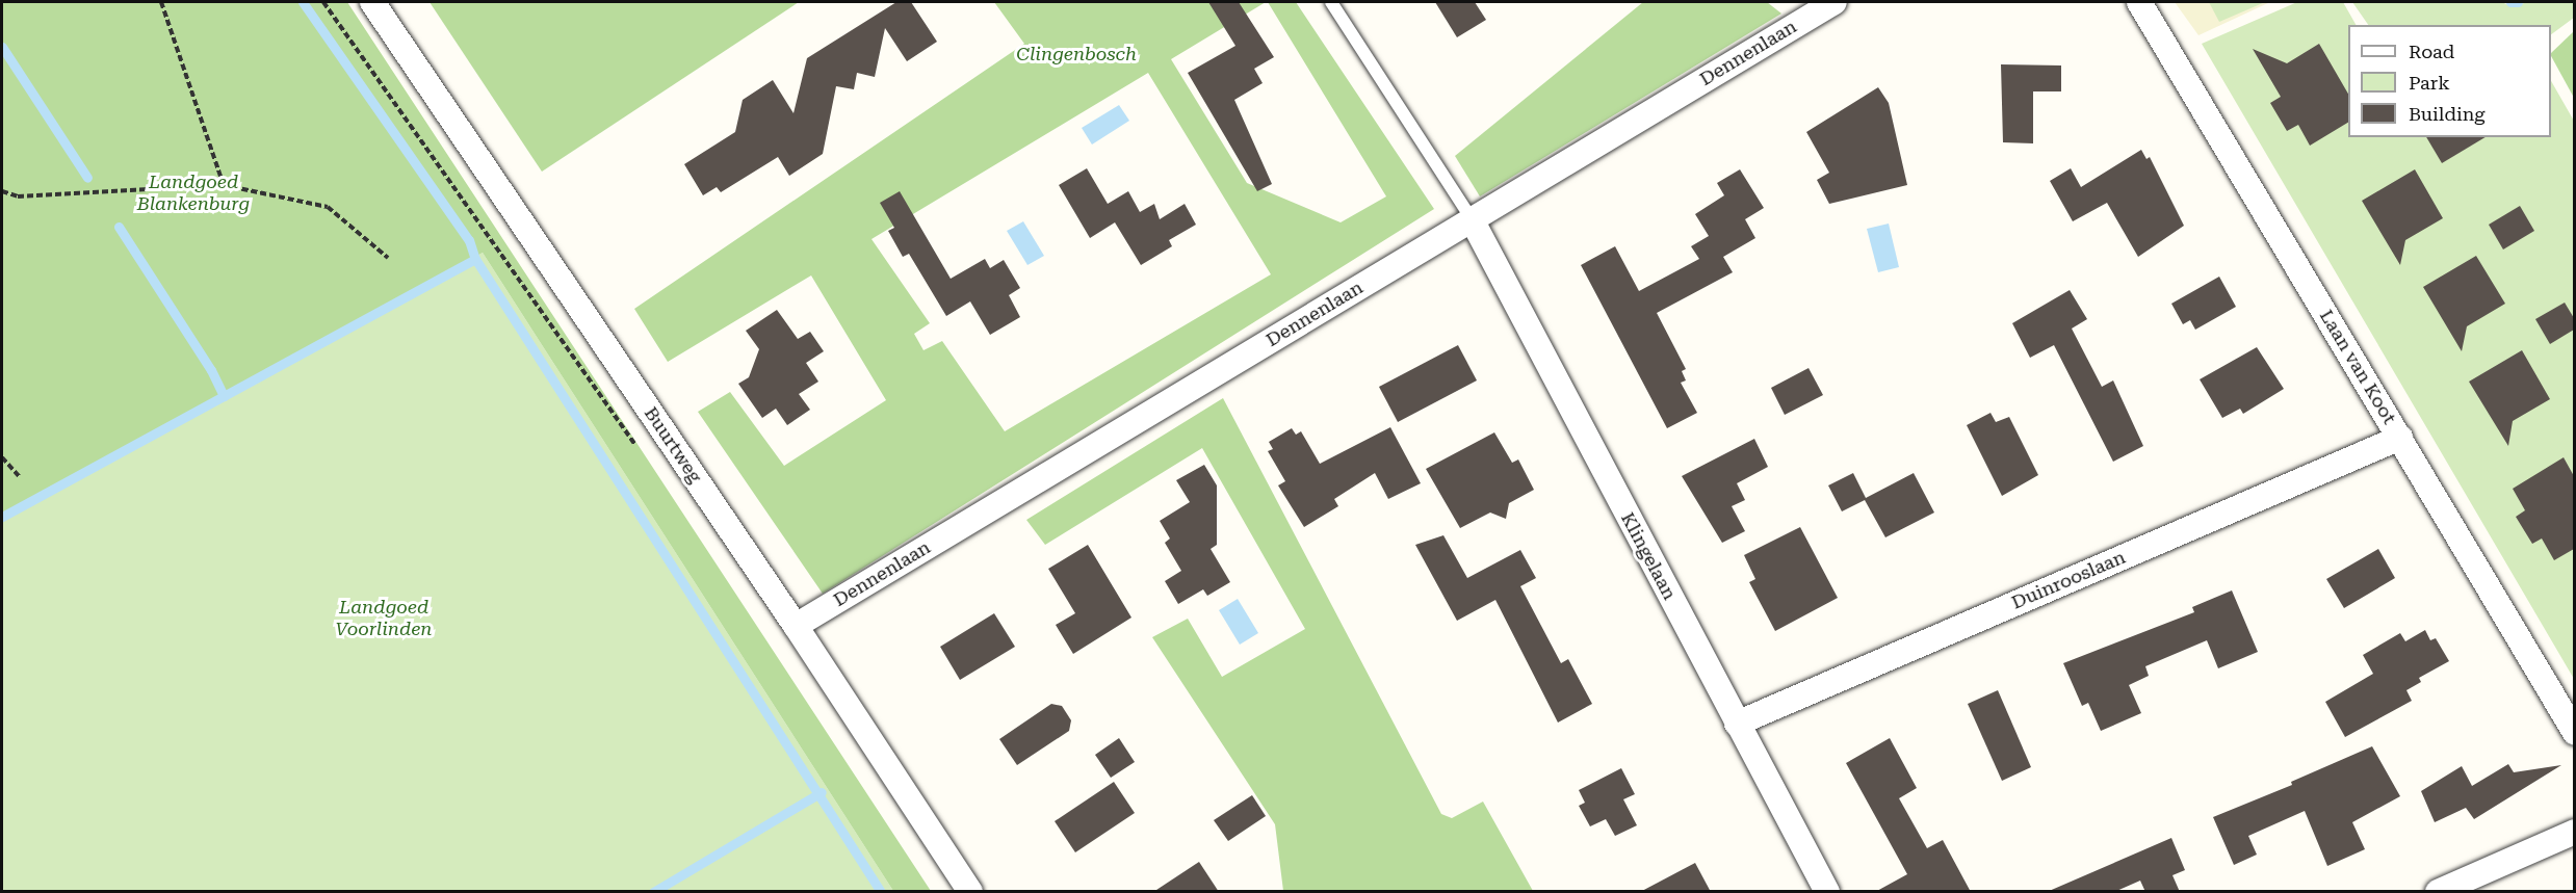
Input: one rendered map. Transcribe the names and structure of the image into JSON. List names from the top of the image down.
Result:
{
  "streets": {
    "street": [
      "Dennenlaan",
      "Laan van Koot",
      "Buurtweg",
      "Klingelaan",
      "Duinrooslaan"
    ]
  },
  "crossings": [
    ["Dennenlaan", "Buurtweg"],
    ["Dennenlaan", "Klingelaan"],
    ["Laan van Koot", "Duinrooslaan"],
    ["Klingelaan", "Duinrooslaan"]
  ],
  "parks": ["Clingenbosch", "Landgoed Blankenburg", "Landgoed Voorlinden"],
  "legend": ["Road", "Park", "Building"]
}
